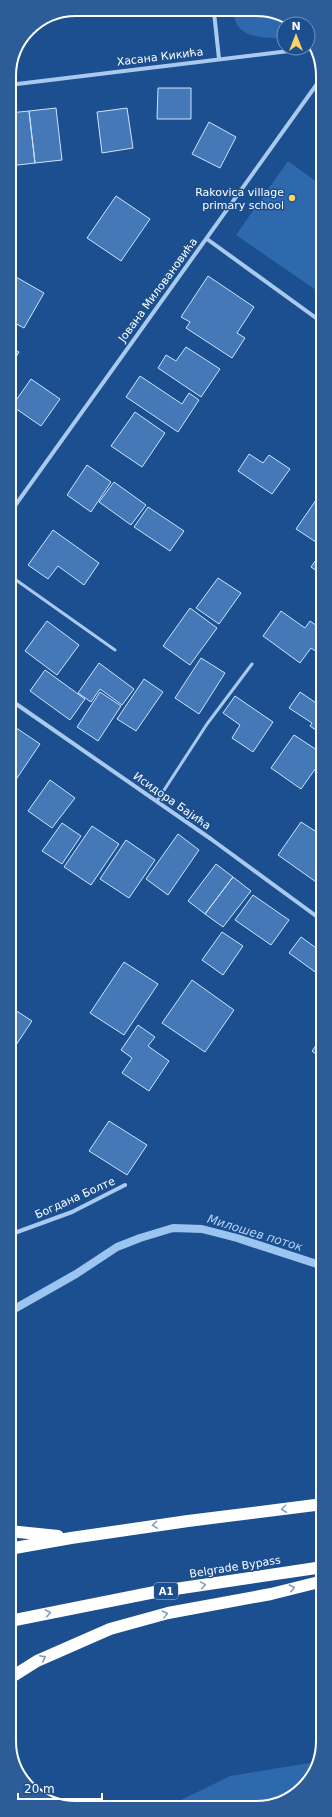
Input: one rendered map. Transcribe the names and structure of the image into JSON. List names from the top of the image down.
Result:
{
  "streets": {
    "highway": ["Belgrade Bypass", "A1"],
    "street": [
      "Хасана Кикића",
      "Јована Миловановића",
      "Исидора Бајића",
      "Богдана Болте"
    ]
  },
  "water": ["Милошев поток"],
  "places": ["Rakovica village primary school"],
  "scale_bar": "20 m",
  "north": "top"
}
